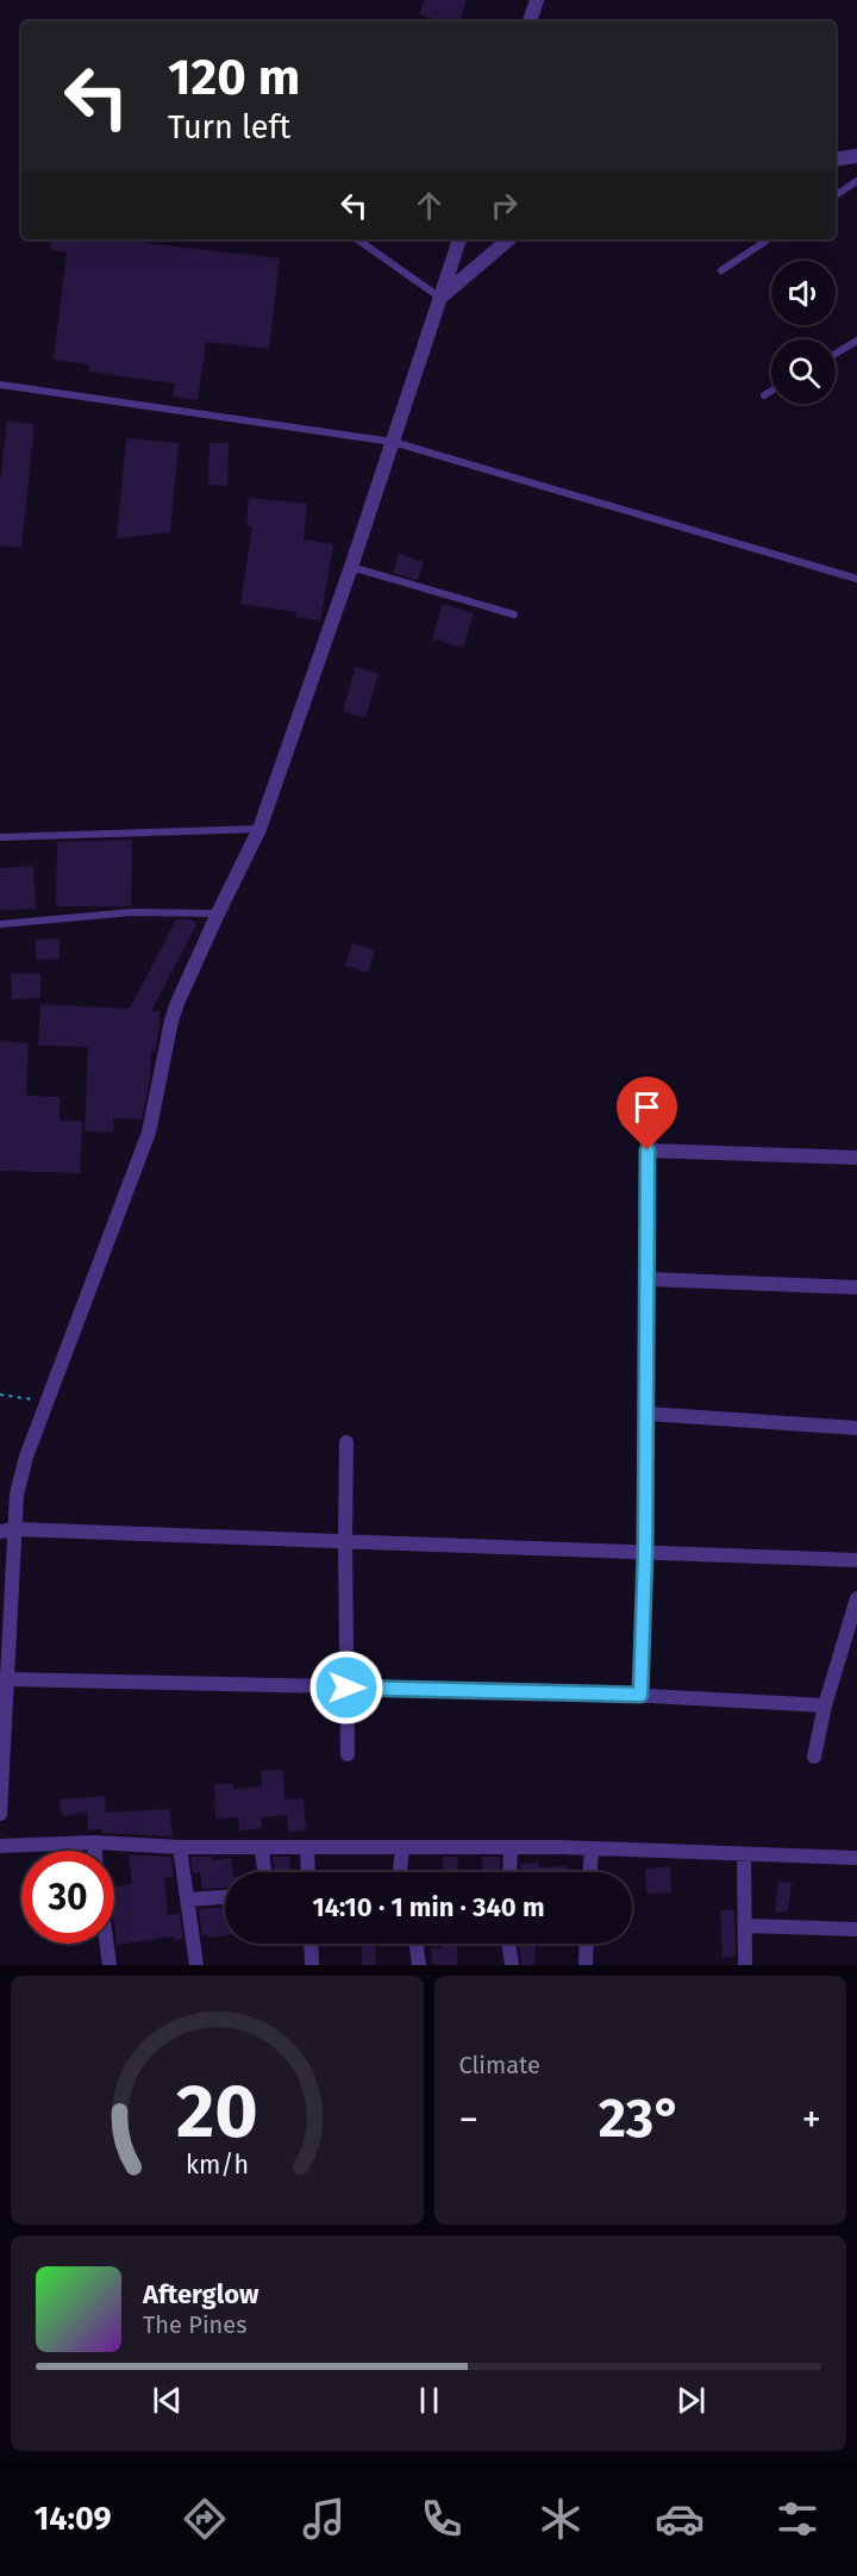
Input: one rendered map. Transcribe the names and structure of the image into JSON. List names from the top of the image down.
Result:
{
  "page": {
    "turn": ["120 m", "Turn left"],
    "limit": "30",
    "trip": "14:10 · 1 min · 340 m",
    "tile": "Climate",
    "heat": ["−", "23°", "+"],
    "song": ["Afterglow", "The Pines"],
    "tabs": "14:09",
    "gauge": ["20", "km/h"]
  }
}
